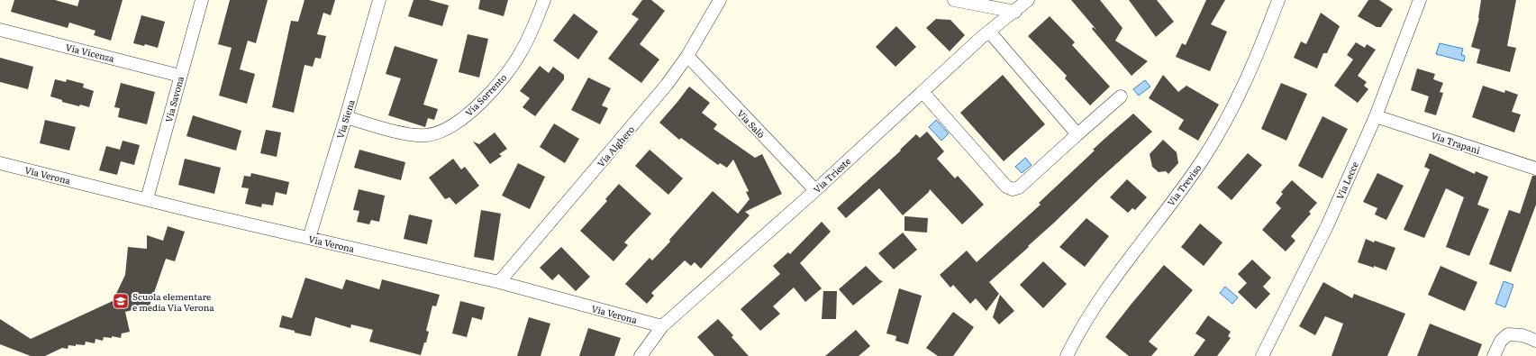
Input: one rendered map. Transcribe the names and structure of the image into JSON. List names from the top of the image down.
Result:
{
  "streets": {
    "street": [
      "Via Vicenza",
      "Via Sorrento",
      "Via Savona",
      "Via Siena",
      "Via Salò",
      "Via Trapani",
      "Via Alghero",
      "Via Verona",
      "Via Trieste",
      "Via Lecce",
      "Via Treviso"
    ]
  },
  "crossings": [
    ["Via Vicenza", "Via Savona"],
    ["Via Sorrento", "Via Siena"],
    ["Via Savona", "Via Verona"],
    ["Via Siena", "Via Verona"],
    ["Via Salò", "Via Alghero"],
    ["Via Salò", "Via Trieste"],
    ["Via Trapani", "Via Lecce"],
    ["Via Alghero", "Via Verona"],
    ["Via Verona", "Via Trieste"]
  ],
  "places": {
    "school or university": ["Scuola elementare e media Via Verona"]
  }
}
